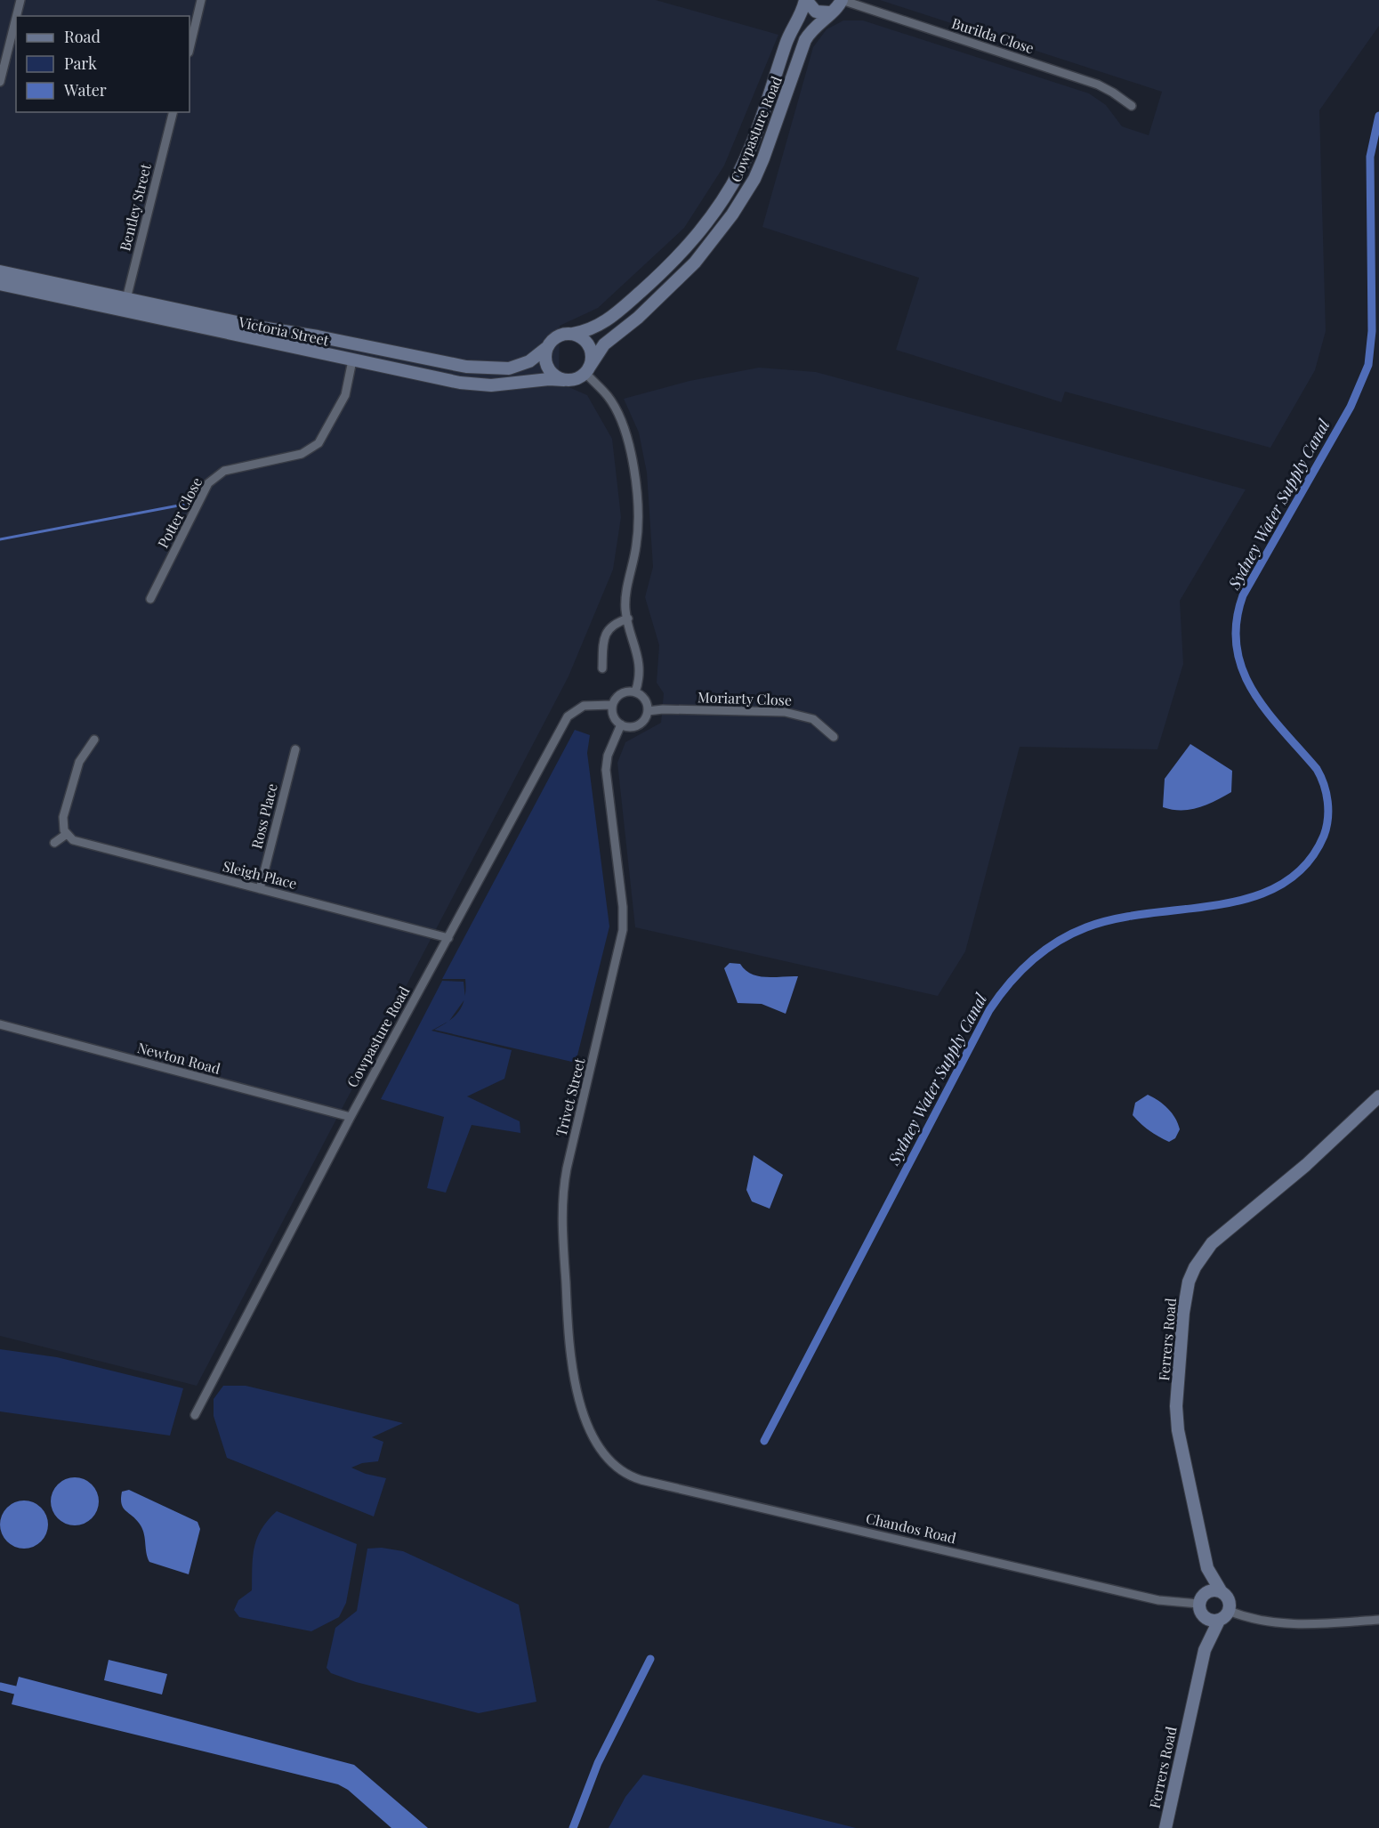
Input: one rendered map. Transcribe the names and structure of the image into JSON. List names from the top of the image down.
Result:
{
  "streets": {
    "main road": ["Cowpasture Road", "Victoria Street", "Ferrers Road"],
    "street": [
      "Burilda Close",
      "Bentley Street",
      "Potter Close",
      "Moriarty Close",
      "Ross Place",
      "Sleigh Place",
      "Newton Road",
      "Trivet Street",
      "Chandos Road"
    ]
  },
  "crossings": [
    ["Burilda Close", "Cowpasture Road"],
    ["Cowpasture Road", "Victoria Street"],
    ["Cowpasture Road", "Moriarty Close"],
    ["Cowpasture Road", "Sleigh Place"],
    ["Cowpasture Road", "Newton Road"],
    ["Cowpasture Road", "Trivet Street"],
    ["Bentley Street", "Victoria Street"],
    ["Victoria Street", "Potter Close"],
    ["Moriarty Close", "Trivet Street"],
    ["Ross Place", "Sleigh Place"],
    ["Trivet Street", "Chandos Road"],
    ["Ferrers Road", "Chandos Road"]
  ],
  "water": ["Sydney Water Supply Canal"],
  "legend": ["Road", "Park", "Water"]
}
